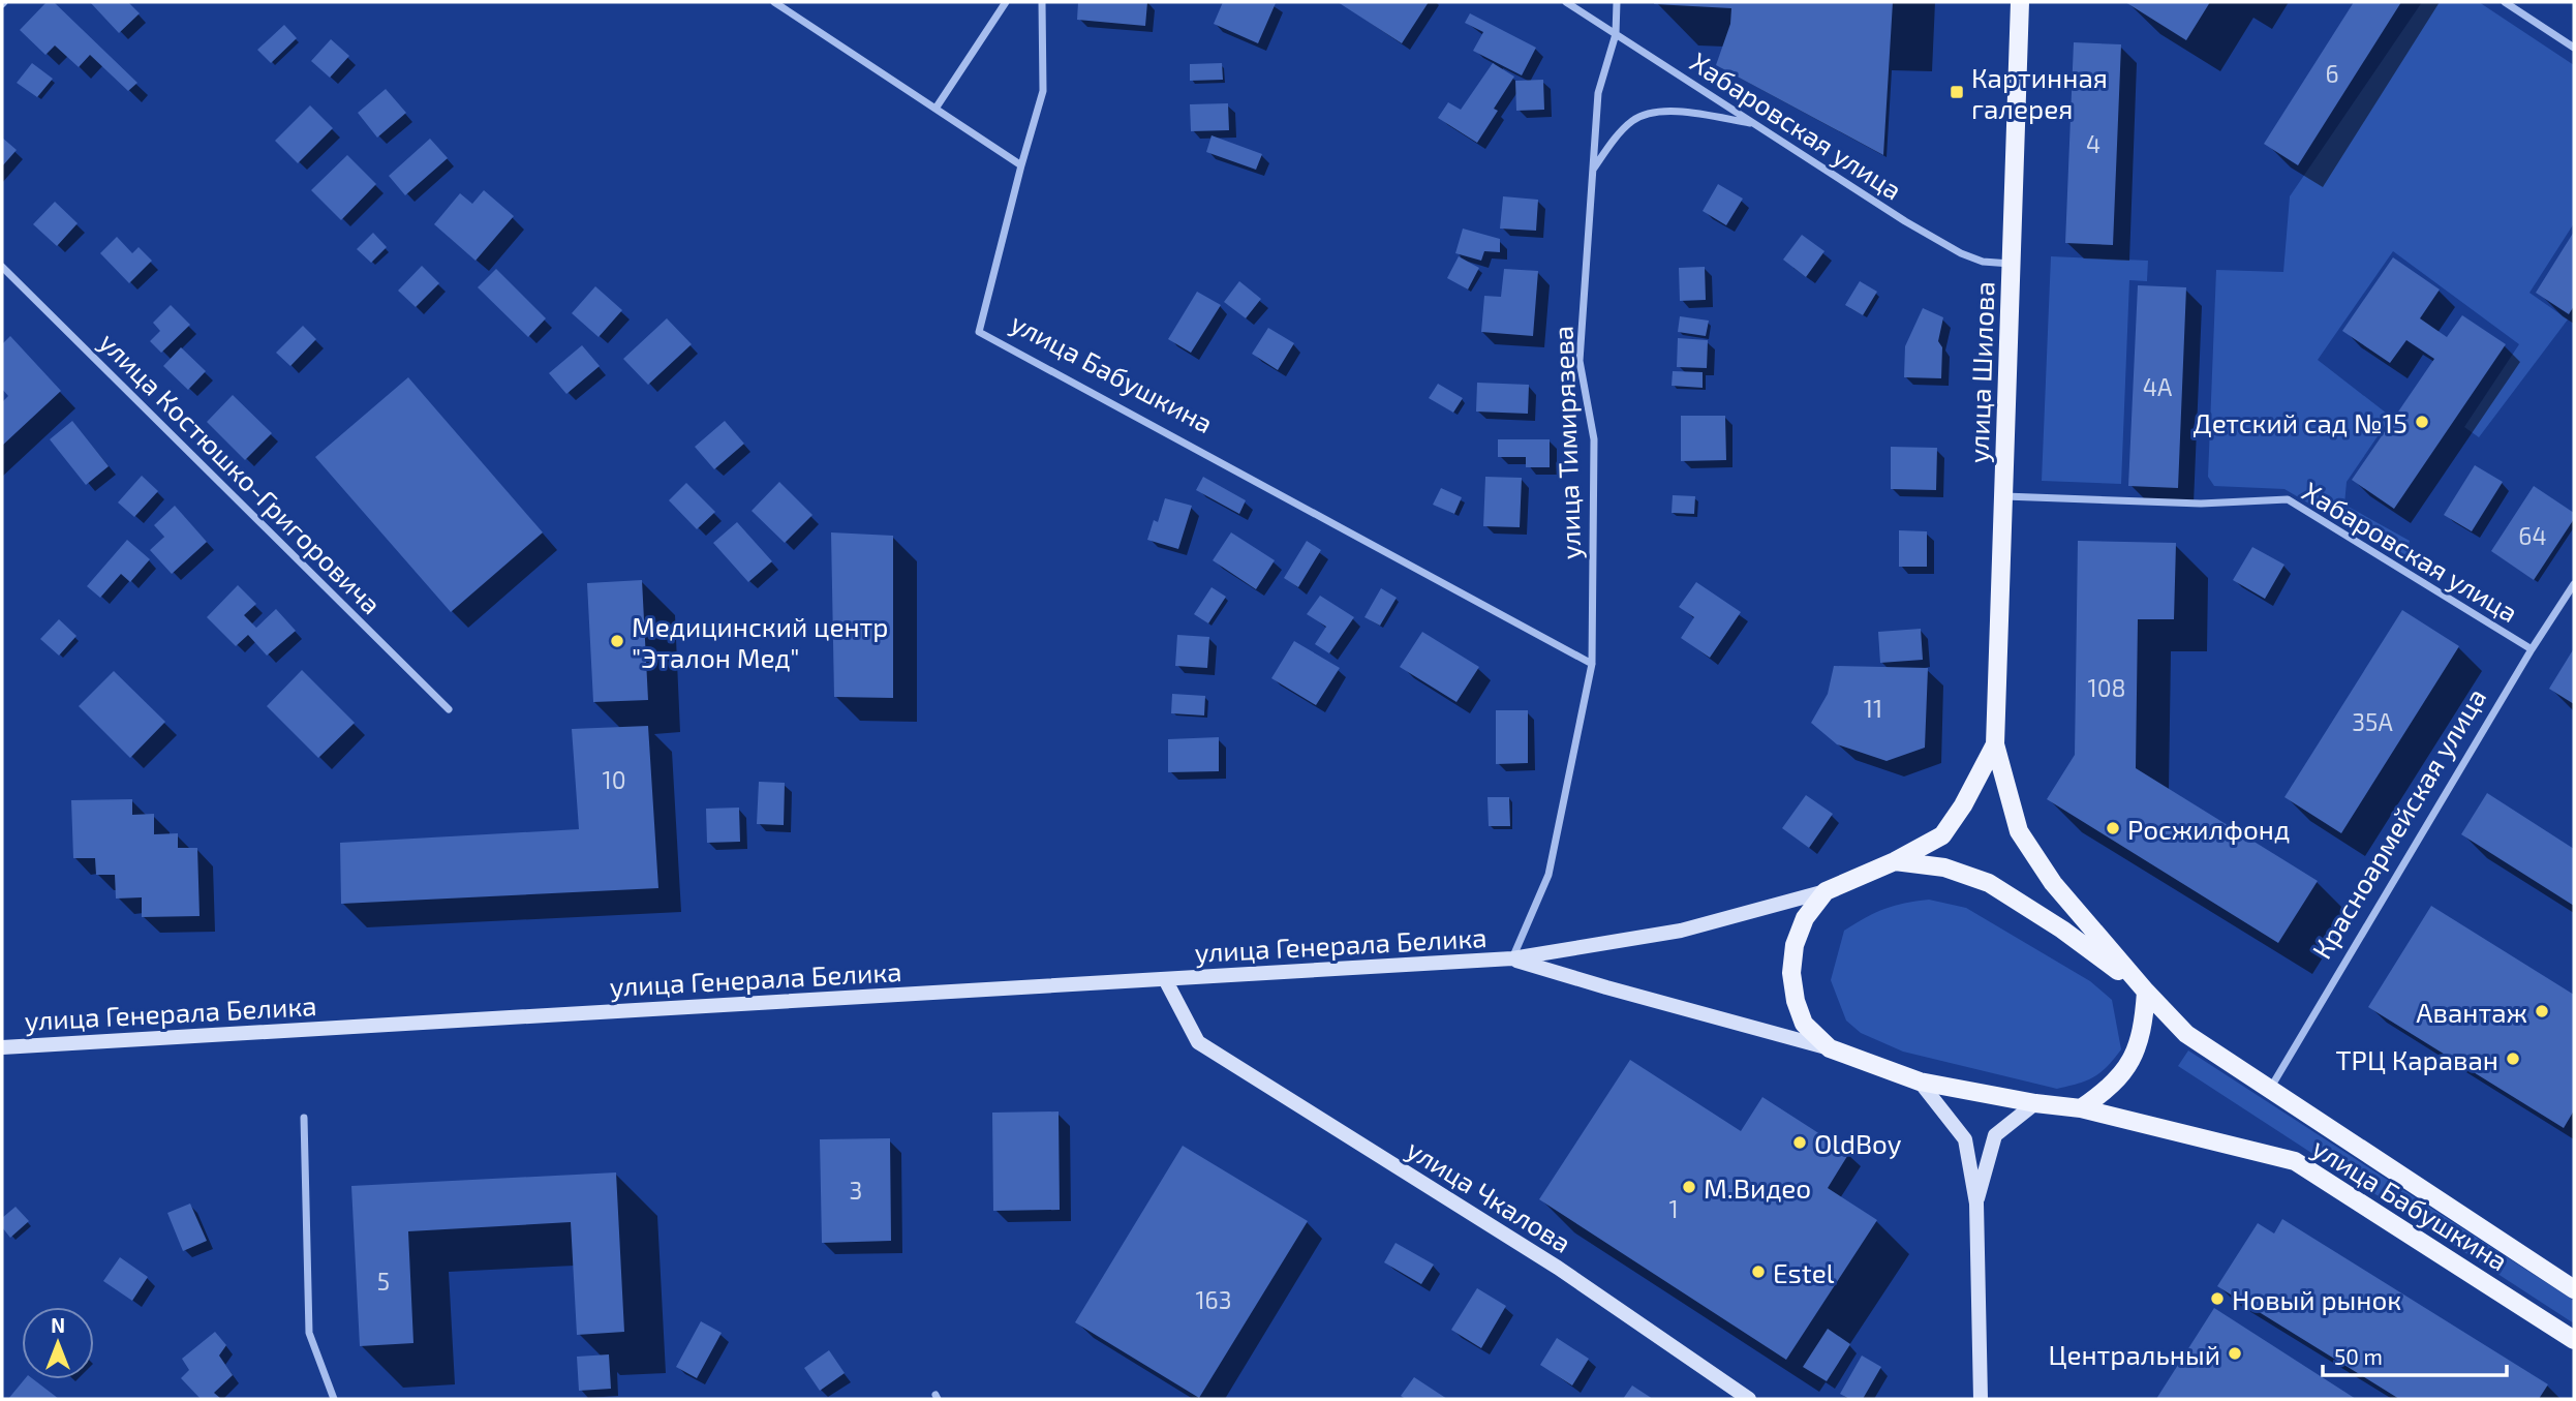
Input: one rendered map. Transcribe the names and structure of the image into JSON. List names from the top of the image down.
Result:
{
  "streets": {
    "main road": [
      "улица Бабушкина",
      "улица Шилова",
      "улица Генерала Белика",
      "улица Чкалова"
    ],
    "street": [
      "Хабаровская улица",
      "улица Тимирязева",
      "улица Костюшко-Григоровича",
      "Красноармейская улица"
    ]
  },
  "crossings": [
    ["Хабаровская улица", "улица Шилова"],
    ["Хабаровская улица", "улица Тимирязева"],
    ["Хабаровская улица", "Красноармейская улица"],
    ["улица Бабушкина", "улица Тимирязева"],
    ["улица Бабушкина", "Красноармейская улица"],
    ["улица Тимирязева", "улица Генерала Белика"],
    ["улица Генерала Белика", "улица Чкалова"]
  ],
  "places": {
    "transit": ["Картинная галерея"],
    "other": [
      "Детский сад №15",
      "Медицинский центр \"Эталон Мед\"",
      "Росжилфонд",
      "Авантаж",
      "ТРЦ Караван",
      "OldBoy",
      "М.Видео",
      "Estel",
      "Новый рынок",
      "Центральный"
    ]
  },
  "house_numbers": [
    "6",
    "4",
    "4А",
    "64",
    "108",
    "11",
    "35А",
    "10",
    "3",
    "1",
    "5",
    "163"
  ],
  "scale_bar": "50 m",
  "north": "top"
}
